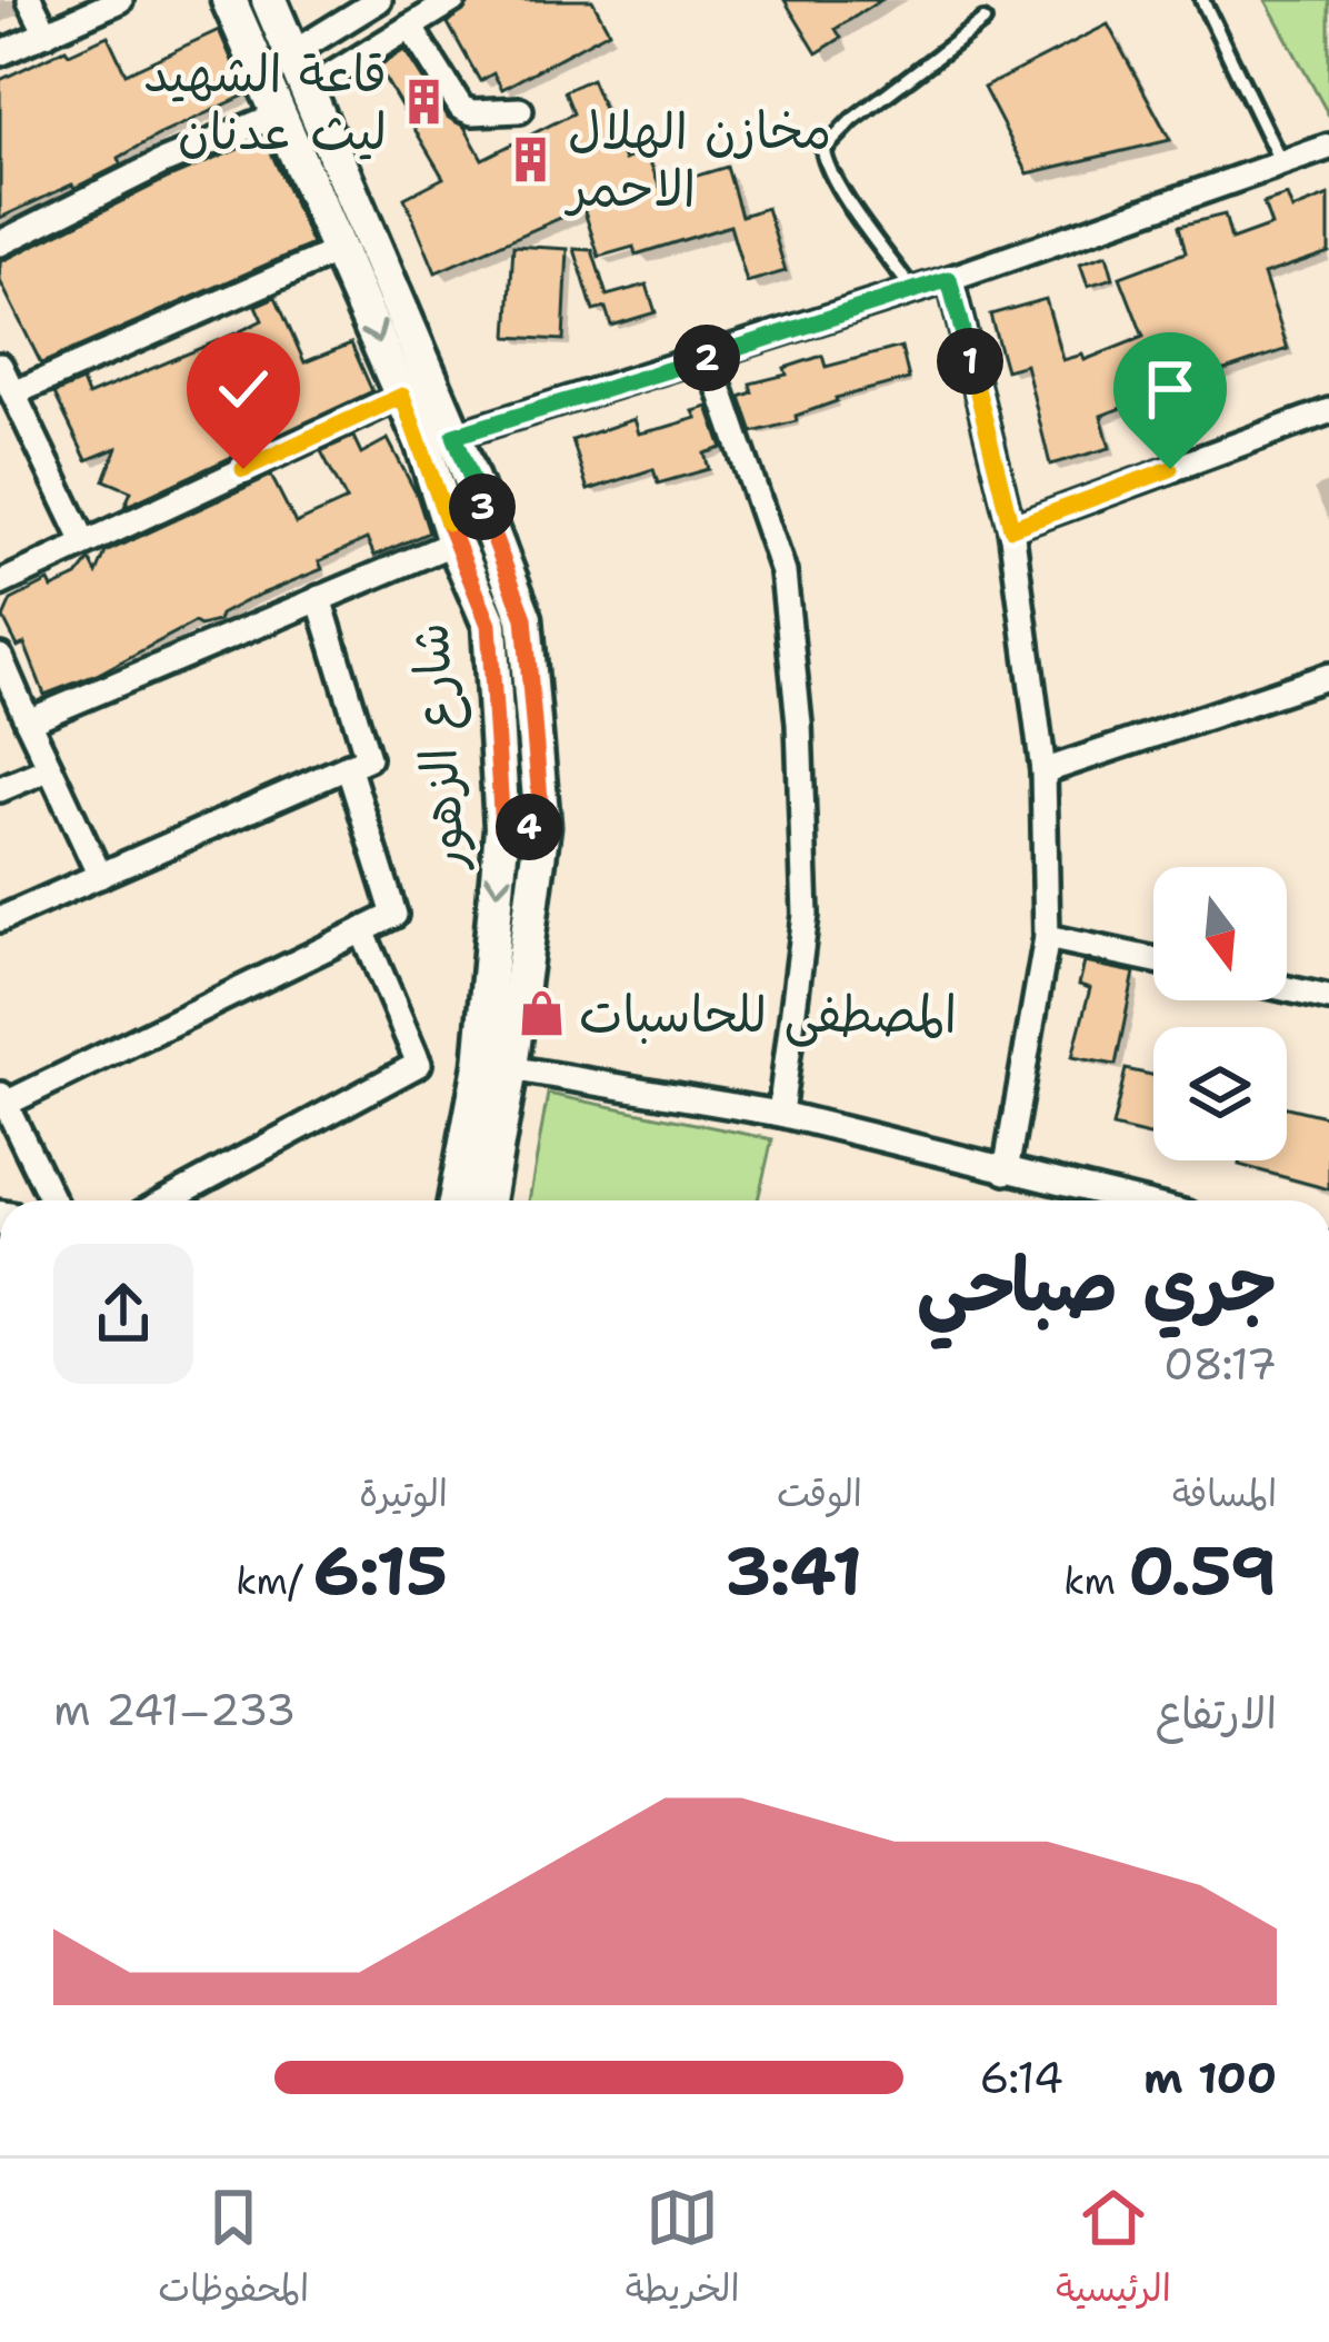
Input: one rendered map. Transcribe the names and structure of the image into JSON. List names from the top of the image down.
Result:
{
  "streets": {
    "main road": ["شارع الزهور"]
  },
  "places": {
    "building": ["قاعة الشهيد ليث عدنان", "مخازن الهلال الاحمر"],
    "shop": ["المصطفى للحاسبات"]
  },
  "north": "bottom",
  "page": {
    "pins": [
      "2",
      "1",
      "3",
      "4"
    ],
    "heading": ["جري صباحي", "08:17"],
    "stats": [
      ["المسافة", "0.59 km"],
      ["الوقت", "3:41"],
      ["الوتيرة", "6:15 /km"]
    ],
    "chart": ["الارتفاع", "233–241 m"],
    "list": [
      {
        "name": "100 m",
        "note": "6:14"
      }
    ],
    "tabs": ["الرئيسية", "الخريطة", "المحفوظات"]
  }
}
